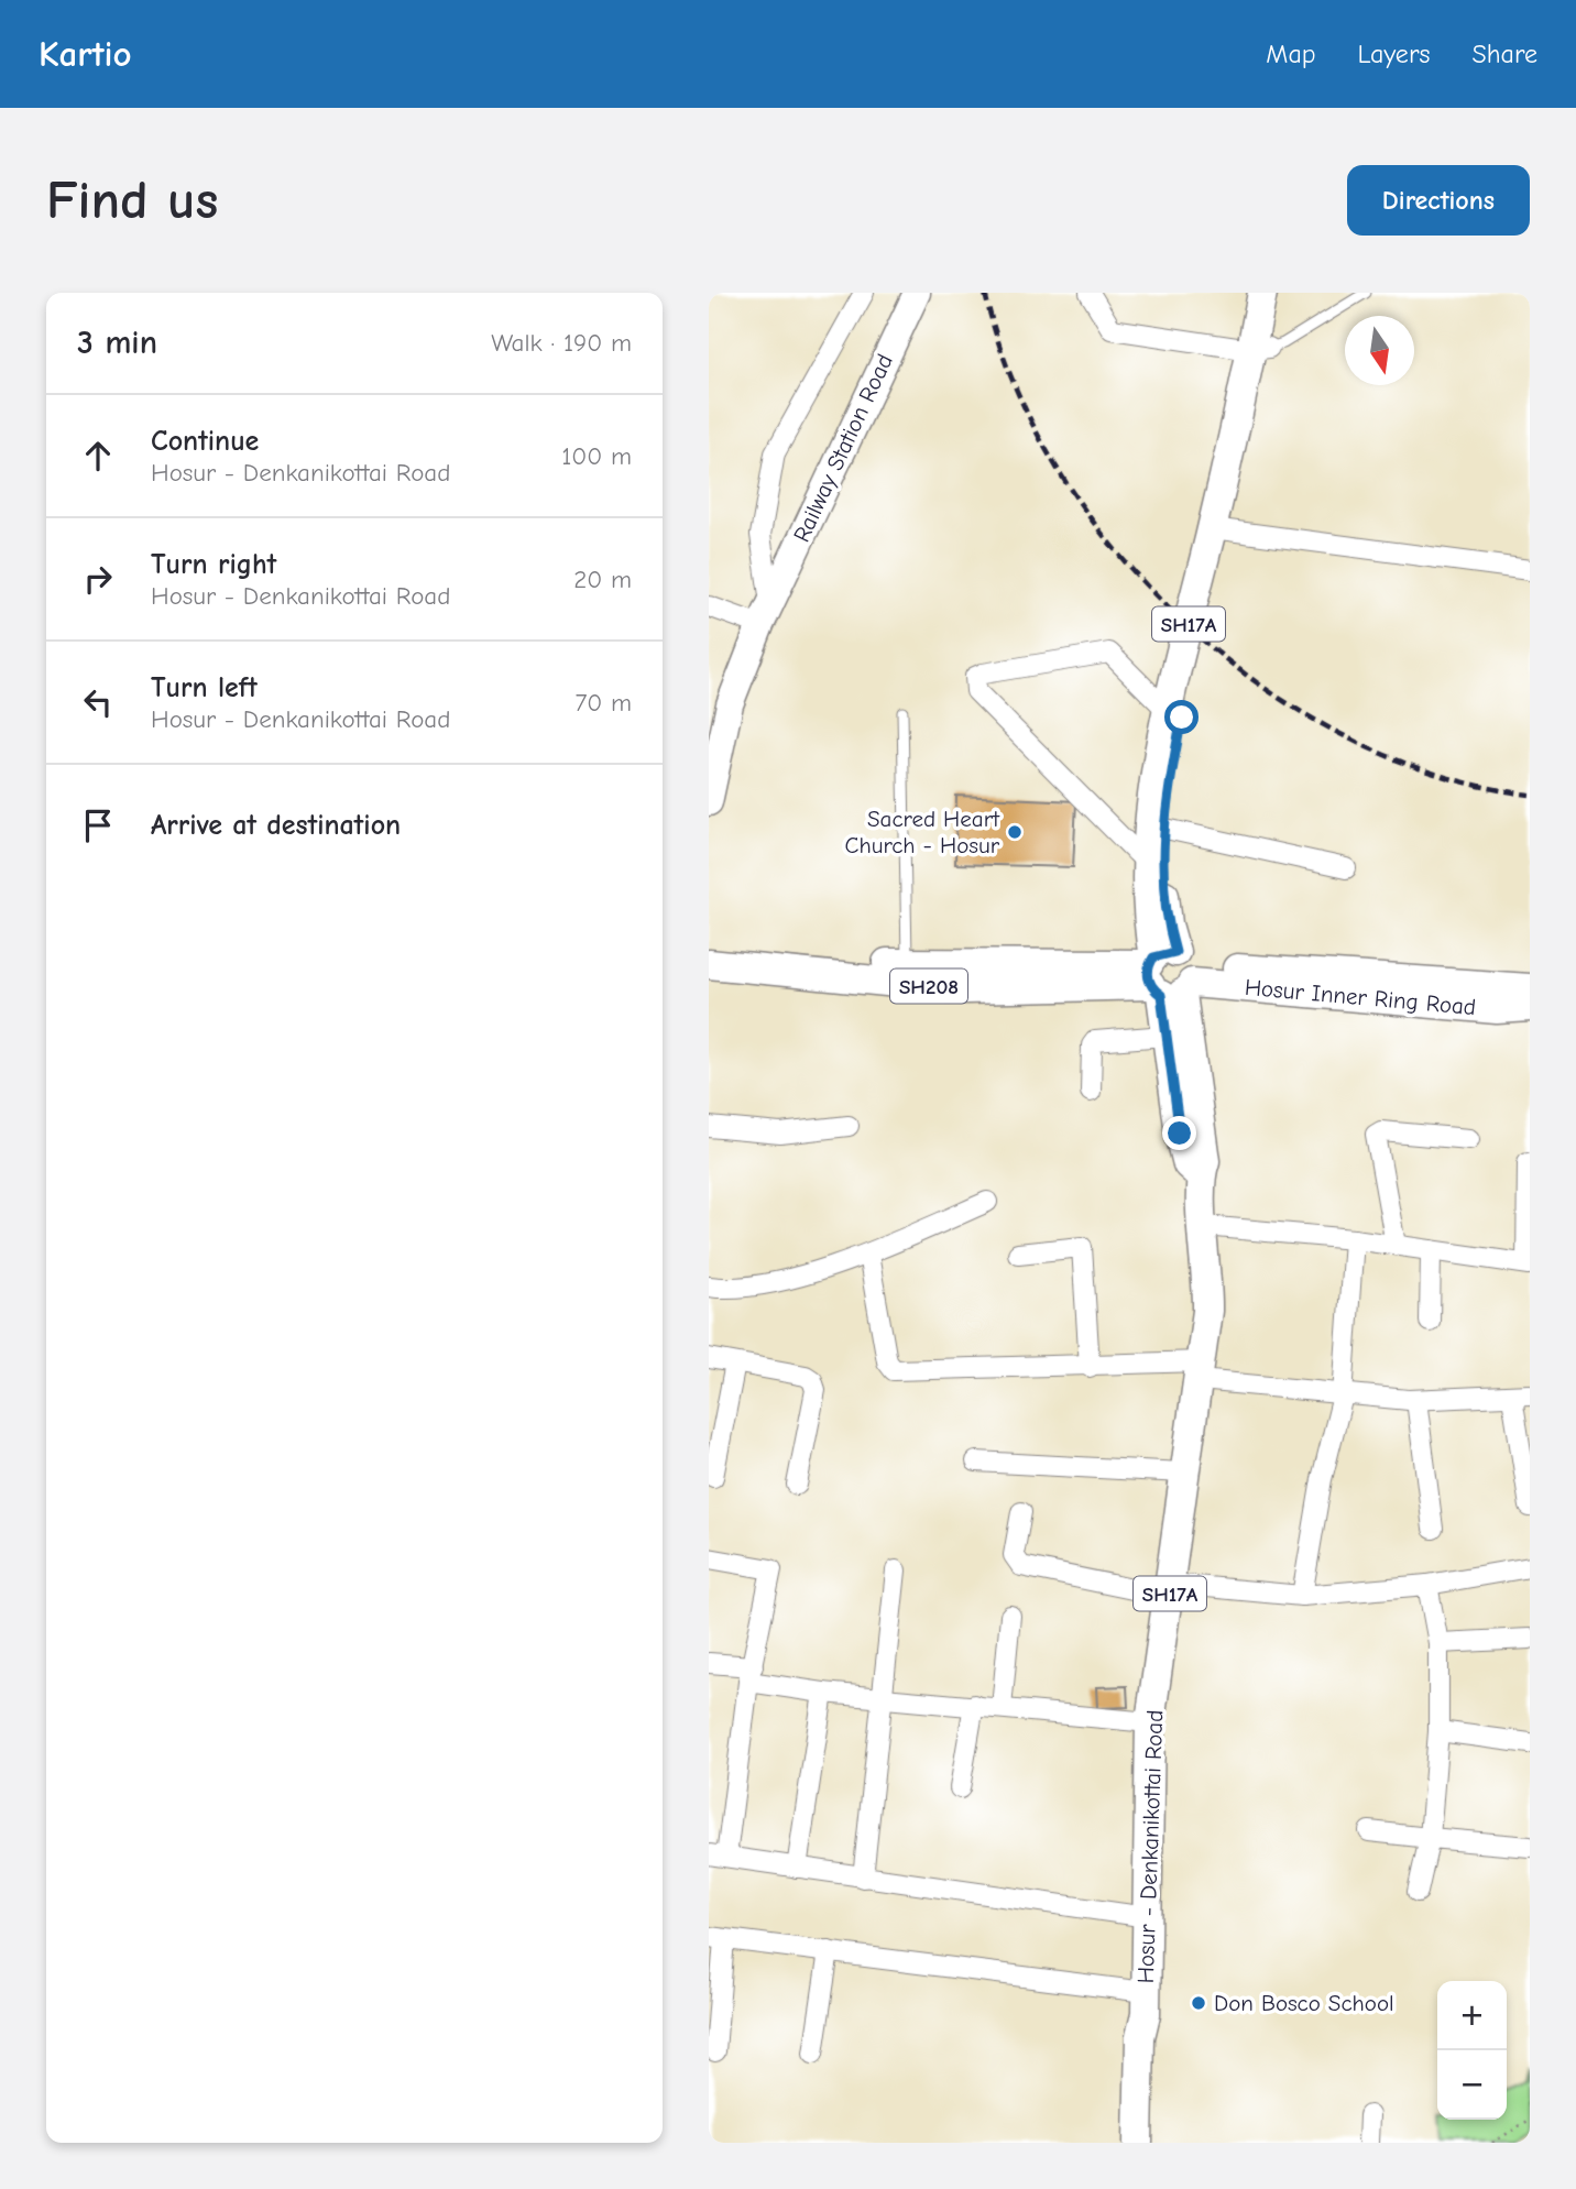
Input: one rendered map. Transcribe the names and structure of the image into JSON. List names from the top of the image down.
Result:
{
  "streets": {
    "main road": [
      "Railway Station Road",
      "SH17A",
      "SH208",
      "Hosur Inner Ring Road",
      "Hosur - Denkanikottai Road"
    ]
  },
  "crossings": [
    ["Hosur Inner Ring Road", "Hosur - Denkanikottai Road"]
  ],
  "places": ["Sacred Heart Church - Hosur", "Don Bosco School"],
  "north": "bottom",
  "page": {
    "header": "Kartio",
    "nav": ["Map", "Layers", "Share"],
    "buttons": "Directions",
    "title": "Find us",
    "heading": ["3 min", "Walk · 190 m"],
    "list": [
      ["Continue", "Hosur - Denkanikottai Road", "100 m"],
      ["Turn right", "Hosur - Denkanikottai Road", "20 m"],
      ["Turn left", "Hosur - Denkanikottai Road", "70 m"],
      "Arrive at destination"
    ],
    "map_buttons": ["+", "−"]
  }
}
